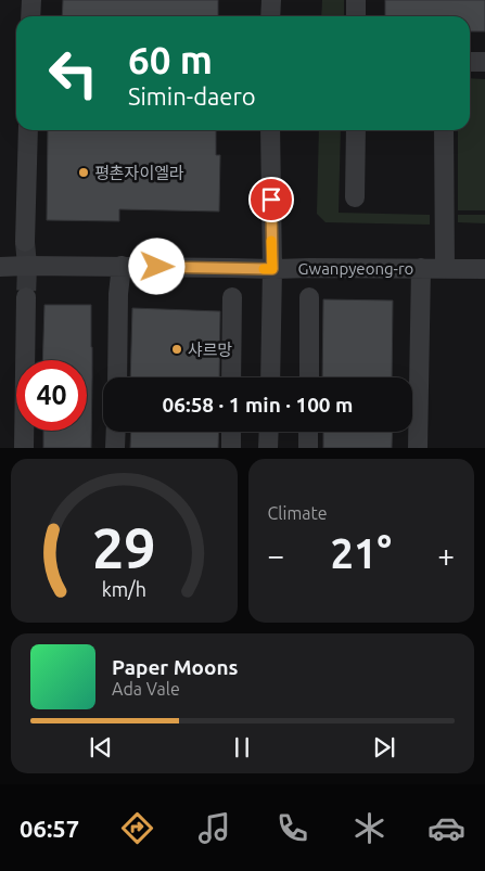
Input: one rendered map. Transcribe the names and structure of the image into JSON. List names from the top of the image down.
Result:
{
  "streets": {
    "street": ["Gwanpyeong-ro"]
  },
  "places": ["평촌자이엘라", "샤르망"],
  "page": {
    "turn": ["60 m", "Simin-daero"],
    "limit": "40",
    "trip": "06:58 · 1 min · 100 m",
    "tile": "Climate",
    "heat": ["−", "21°", "+"],
    "song": ["Paper Moons", "Ada Vale"],
    "tabs": "06:57",
    "gauge": ["29", "km/h"]
  }
}
